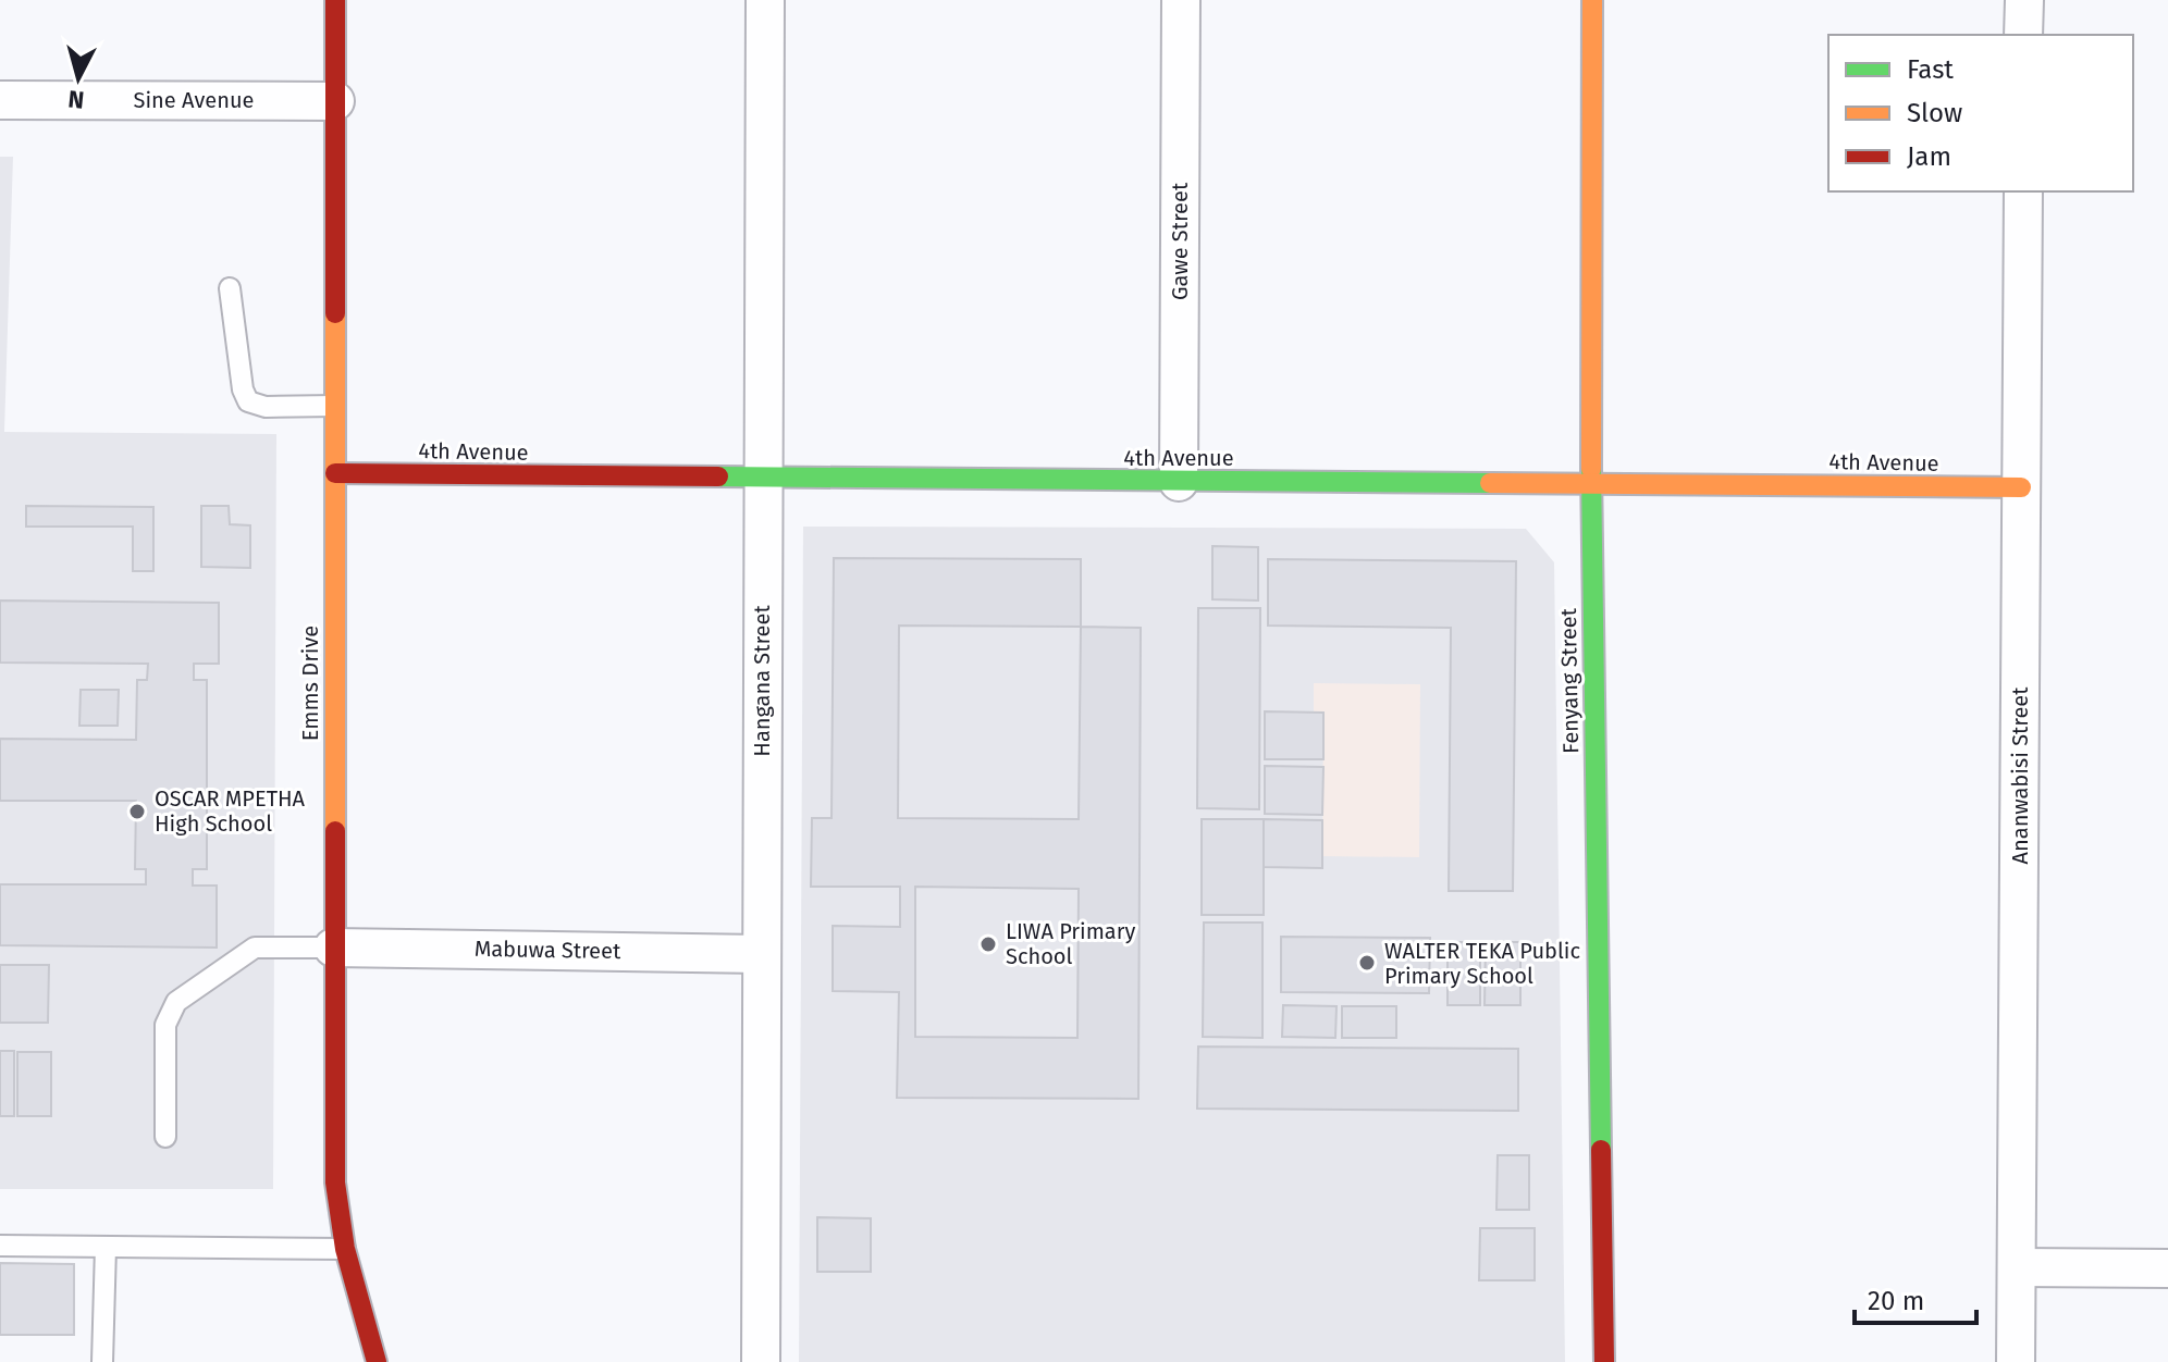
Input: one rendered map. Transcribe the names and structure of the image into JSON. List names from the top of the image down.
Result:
{
  "streets": {
    "street": [
      "Sine Avenue",
      "Gawe Street",
      "4th Avenue",
      "Hangana Street",
      "Fenyang Street",
      "Emms Drive",
      "Ananwabisi Street",
      "Mabuwa Street"
    ]
  },
  "crossings": [
    ["Sine Avenue", "Emms Drive"],
    ["Gawe Street", "4th Avenue"],
    ["4th Avenue", "Hangana Street"],
    ["4th Avenue", "Fenyang Street"],
    ["4th Avenue", "Emms Drive"],
    ["4th Avenue", "Ananwabisi Street"],
    ["Hangana Street", "Mabuwa Street"],
    ["Emms Drive", "Mabuwa Street"]
  ],
  "places": ["OSCAR MPETHA High School", "LIWA Primary School", "WALTER TEKA Public Primary School"],
  "legend": ["Fast", "Slow", "Jam"],
  "scale_bar": "20 m",
  "north": "bottom"
}
